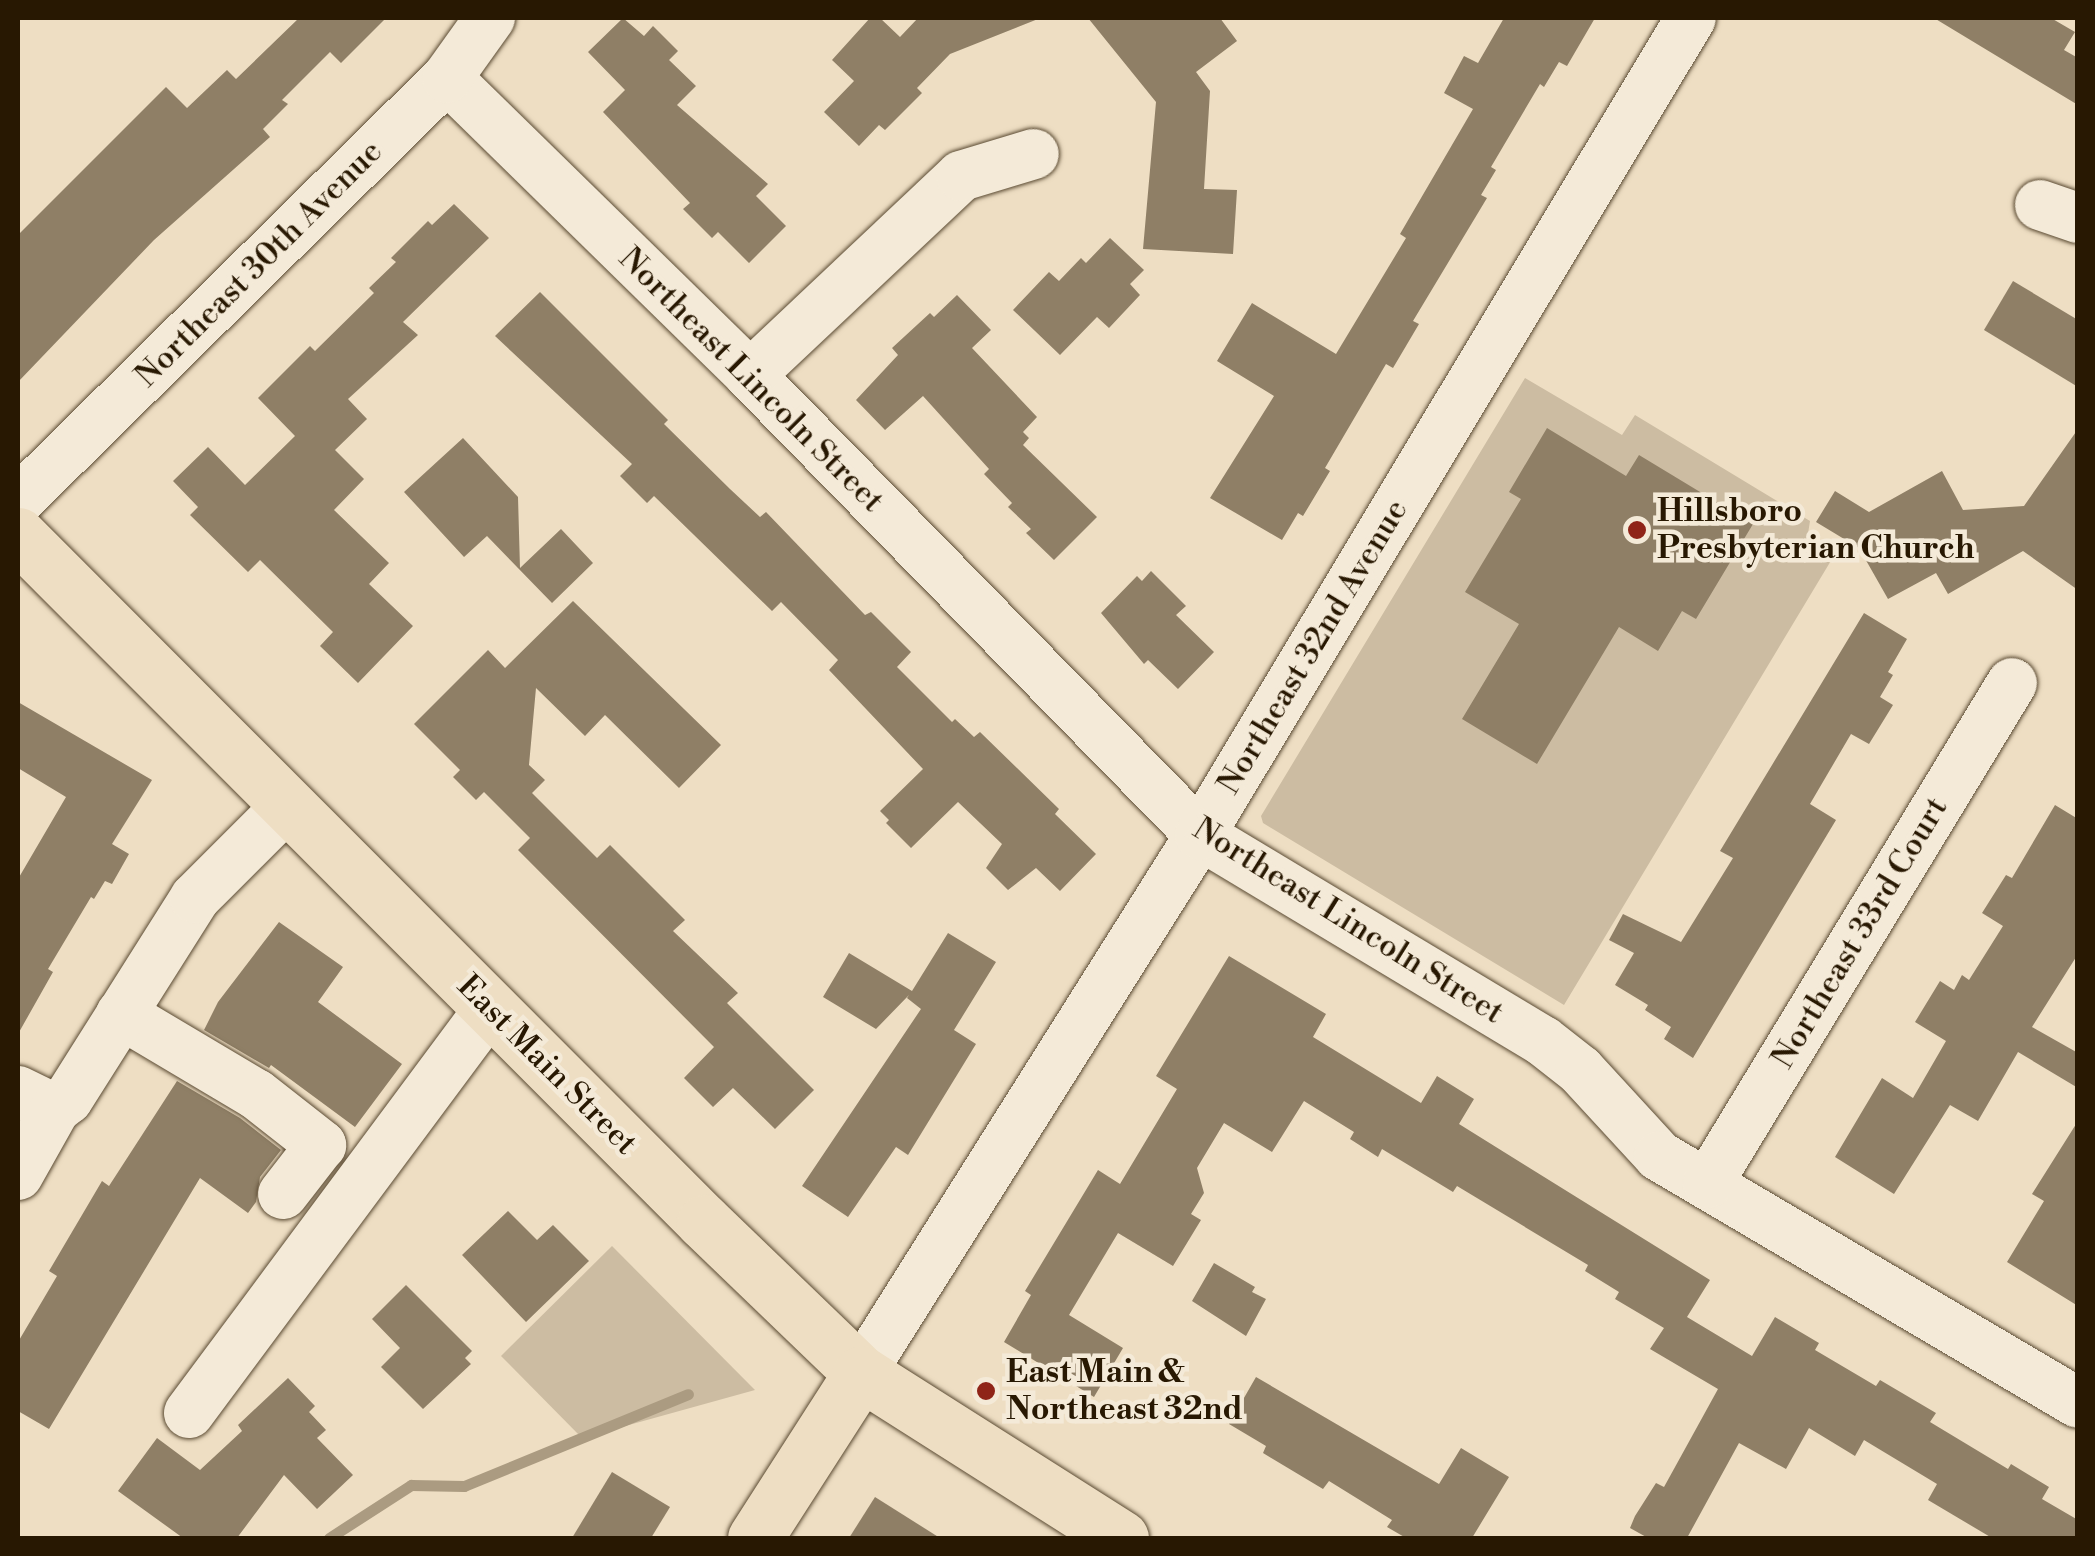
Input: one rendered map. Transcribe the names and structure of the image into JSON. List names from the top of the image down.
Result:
{
  "streets": {
    "main road": ["East Main Street"],
    "street": [
      "Northeast 30th Avenue",
      "Northeast Lincoln Street",
      "Northeast 32nd Avenue",
      "Northeast 33rd Court"
    ]
  },
  "crossings": [
    ["Northeast 30th Avenue", "Northeast Lincoln Street"],
    ["Northeast Lincoln Street", "Northeast 32nd Avenue"],
    ["Northeast Lincoln Street", "Northeast 33rd Court"],
    ["Northeast 32nd Avenue", "East Main Street"]
  ],
  "places": ["Hillsboro Presbyterian Church", "East Main & Northeast 32nd"]
}
